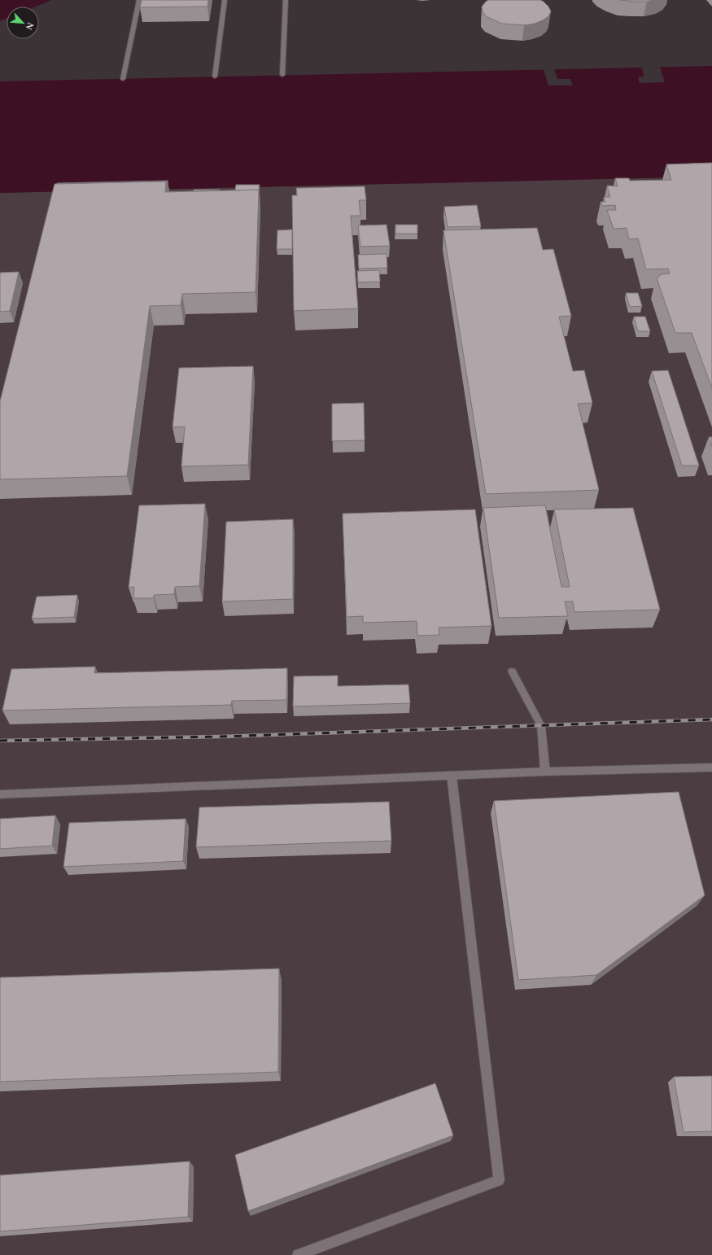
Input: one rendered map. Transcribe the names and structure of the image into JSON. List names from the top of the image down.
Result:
{
  "north": "bottom right"
}
